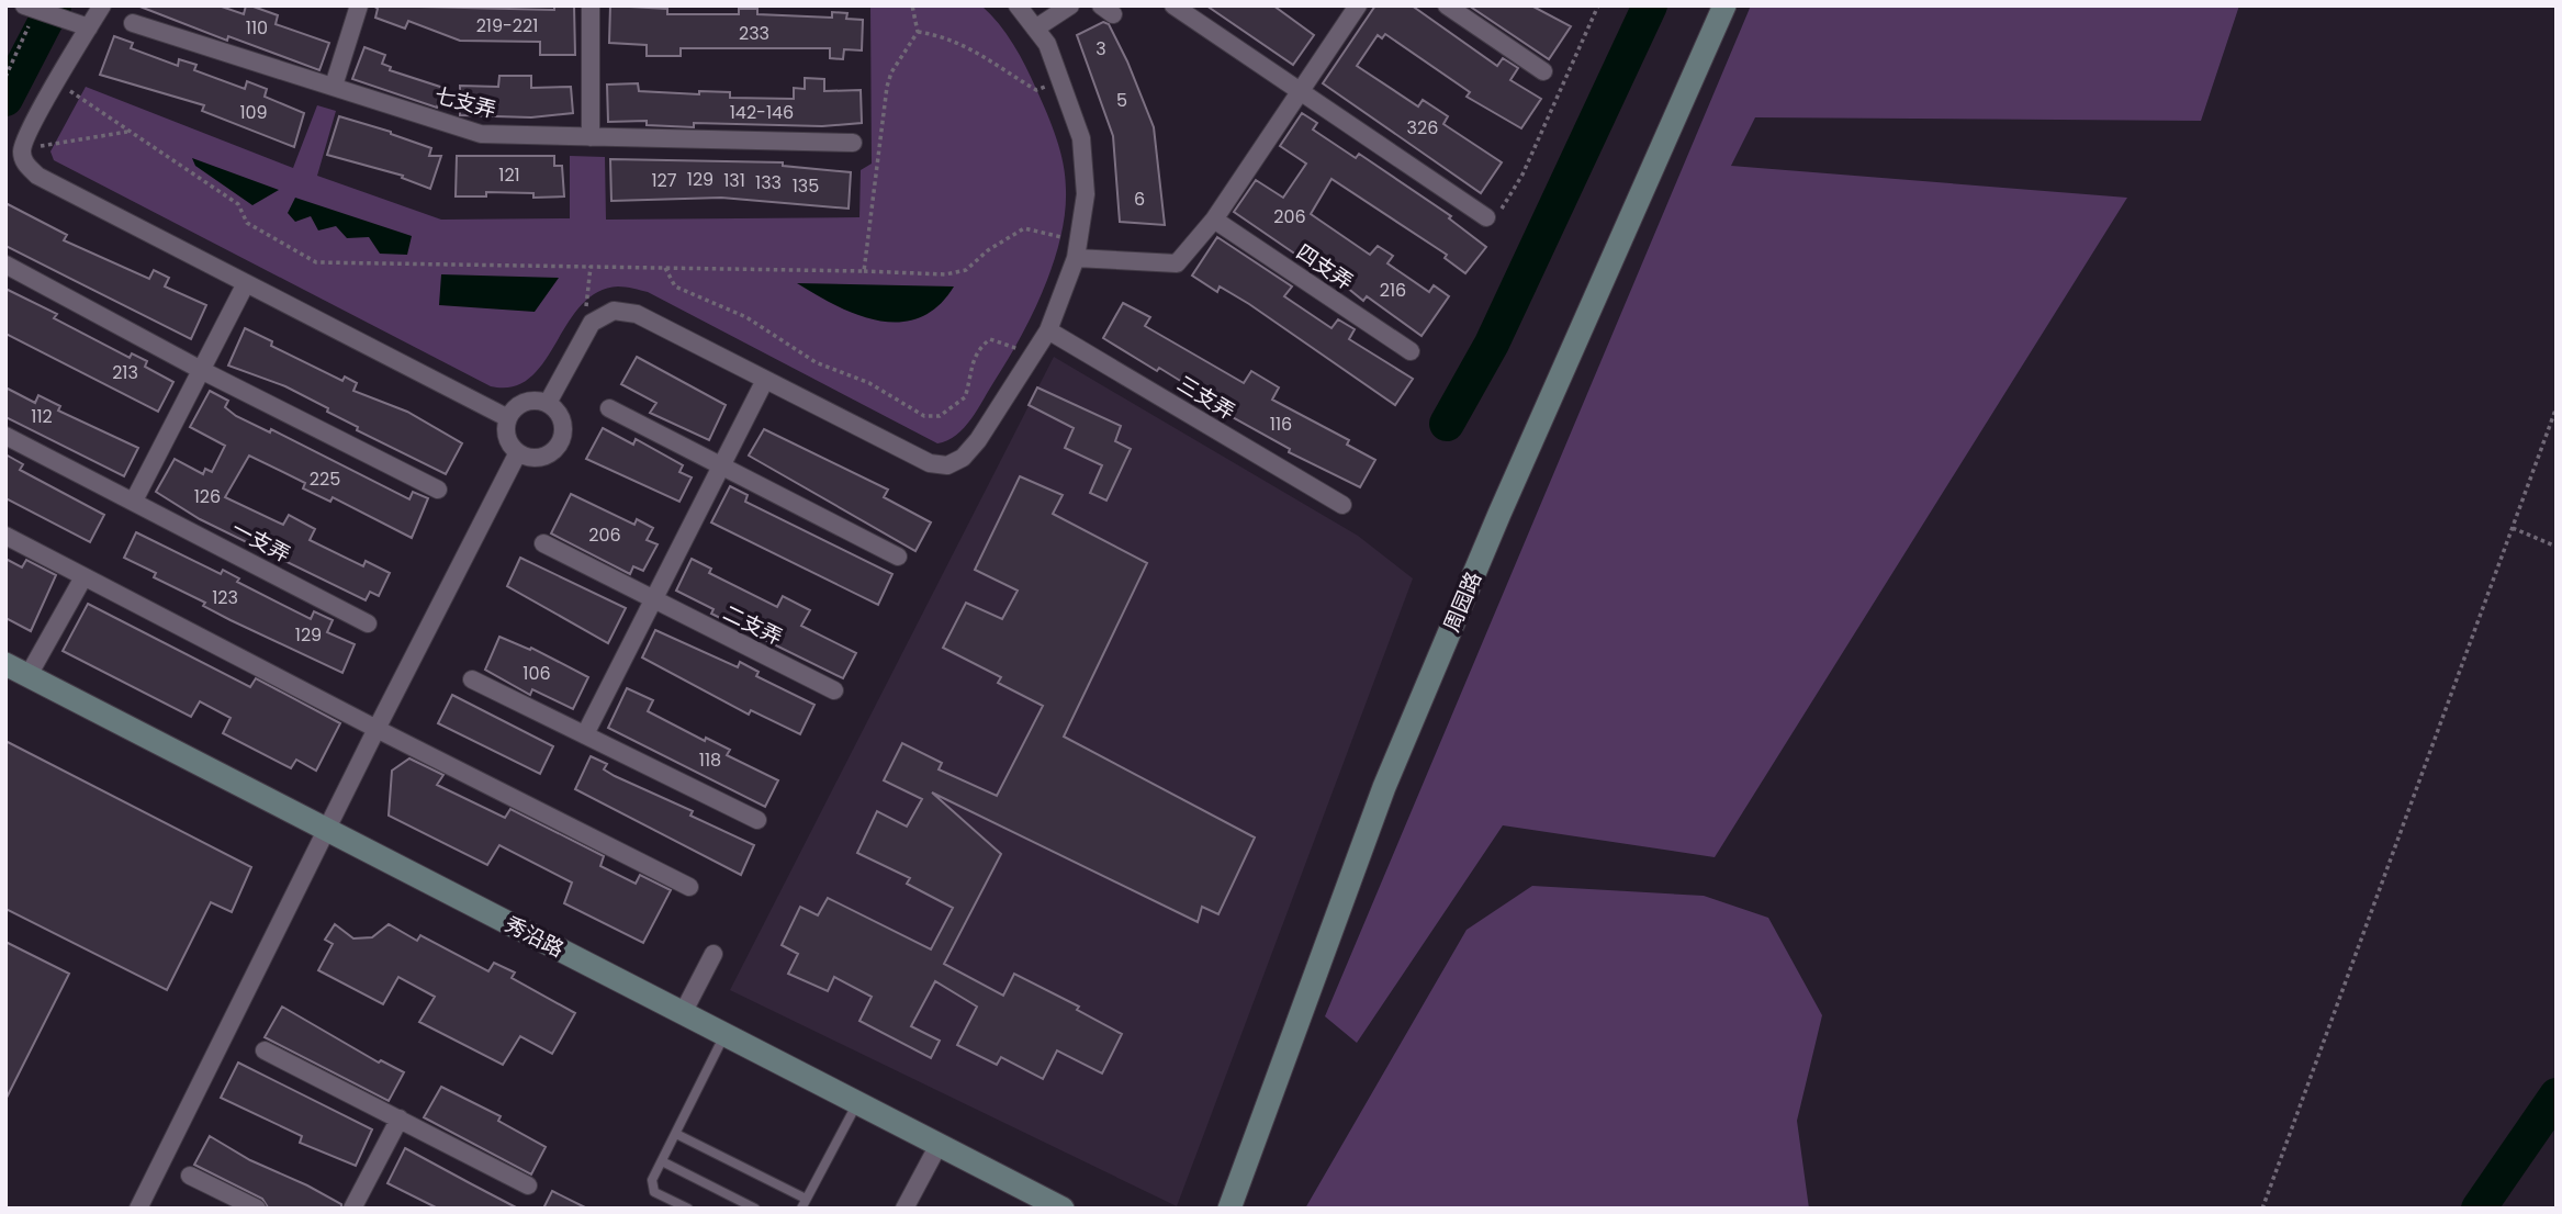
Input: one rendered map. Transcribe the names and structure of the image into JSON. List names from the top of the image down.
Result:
{
  "streets": {
    "street": [
      "七支弄",
      "四支弄",
      "三支弄",
      "一支弄",
      "周园路",
      "二支弄",
      "秀沿路"
    ]
  },
  "house_numbers": [
    "219-221",
    "110",
    "233",
    "3",
    "5",
    "109",
    "142-146",
    "326",
    "121",
    "129",
    "127",
    "131",
    "133",
    "135",
    "6",
    "206",
    "216",
    "213",
    "112",
    "116",
    "225",
    "126",
    "206",
    "123",
    "129",
    "106",
    "118"
  ]
}
